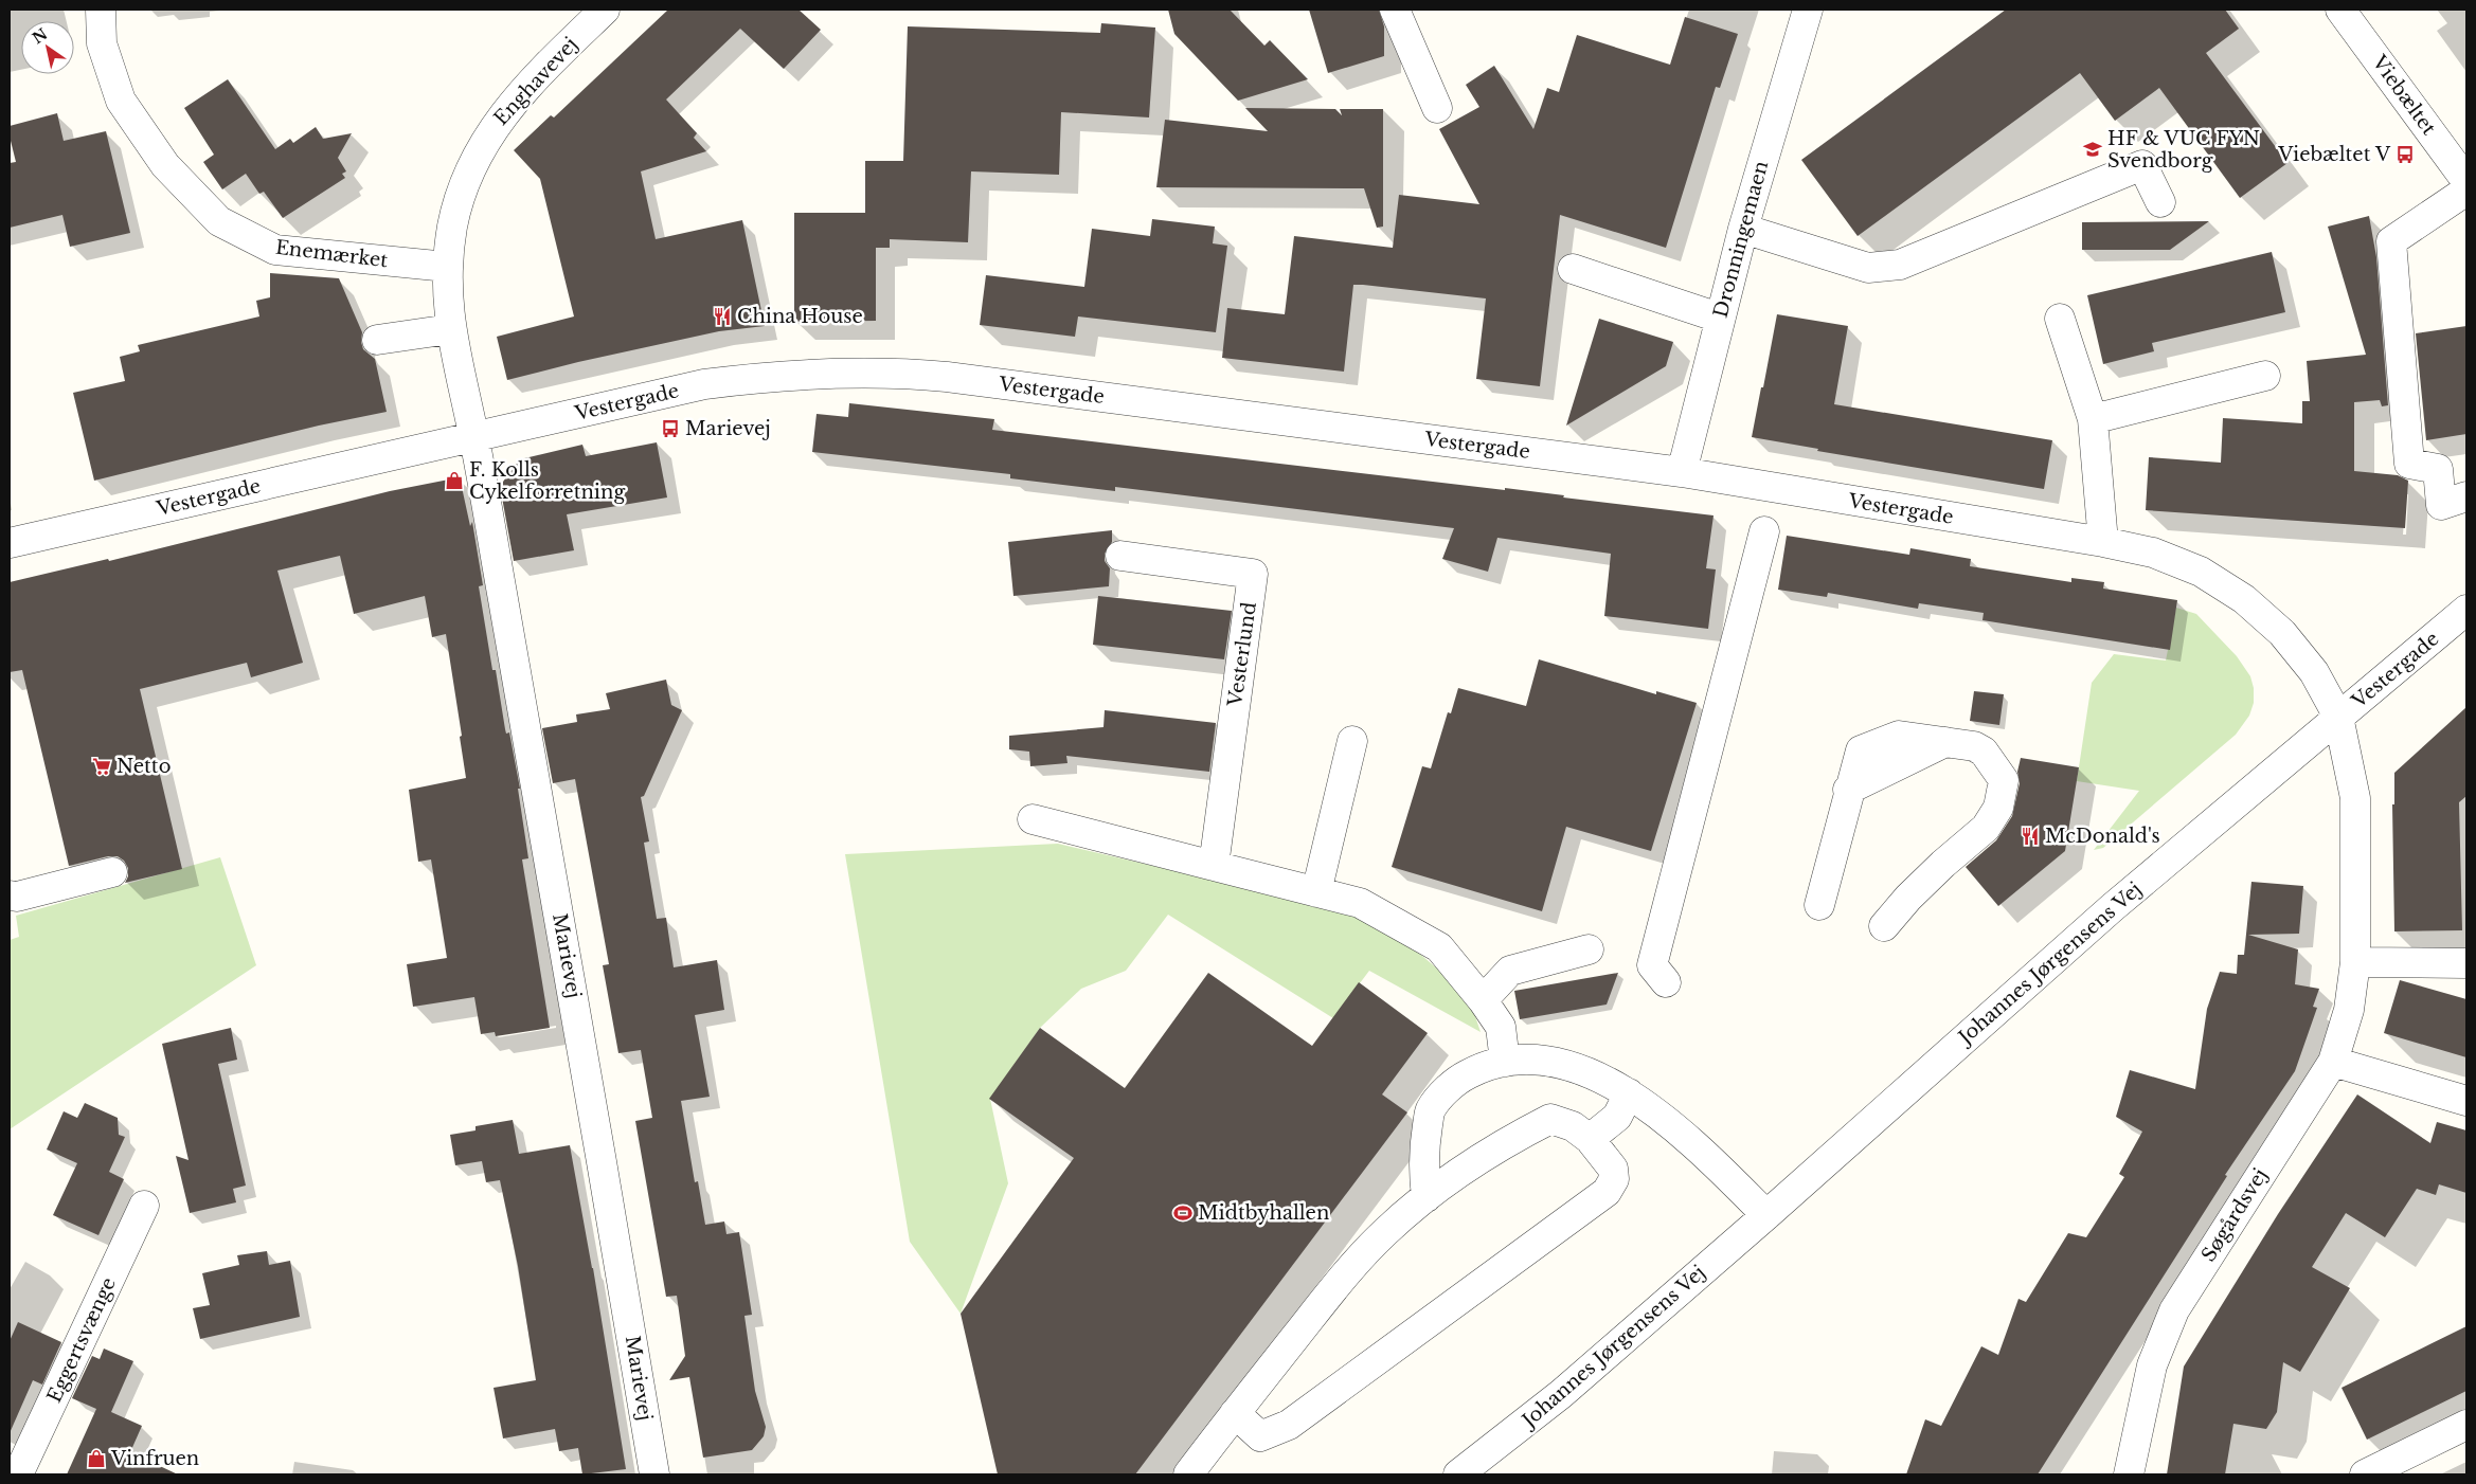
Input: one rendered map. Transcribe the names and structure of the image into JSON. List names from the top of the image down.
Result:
{
  "streets": {
    "street": [
      "Enghavevej",
      "Viebæltet",
      "Dronningemaen",
      "Enemærket",
      "Vestergade",
      "Vesterlund",
      "Marievej",
      "Johannes Jørgensens Vej",
      "Søgårdsvej",
      "Eggertsvænge"
    ]
  },
  "crossings": [
    ["Enghavevej", "Enemærket"],
    ["Enghavevej", "Vestergade"],
    ["Enghavevej", "Marievej"],
    ["Dronningemaen", "Vestergade"],
    ["Vestergade", "Marievej"],
    ["Vestergade", "Johannes Jørgensens Vej"],
    ["Vestergade", "Søgårdsvej"],
    ["Johannes Jørgensens Vej", "Søgårdsvej"]
  ],
  "places": {
    "school or university": ["HF & VUC FYN Svendborg"],
    "bus stop": ["Viebæltet V", "Marievej"],
    "restaurant": ["China House", "McDonald's"],
    "shop": ["F. Kolls Cykelforretning", "Vinfruen"],
    "supermarket": ["Netto"],
    "sports": ["Midtbyhallen"]
  },
  "north": "top left"
}
